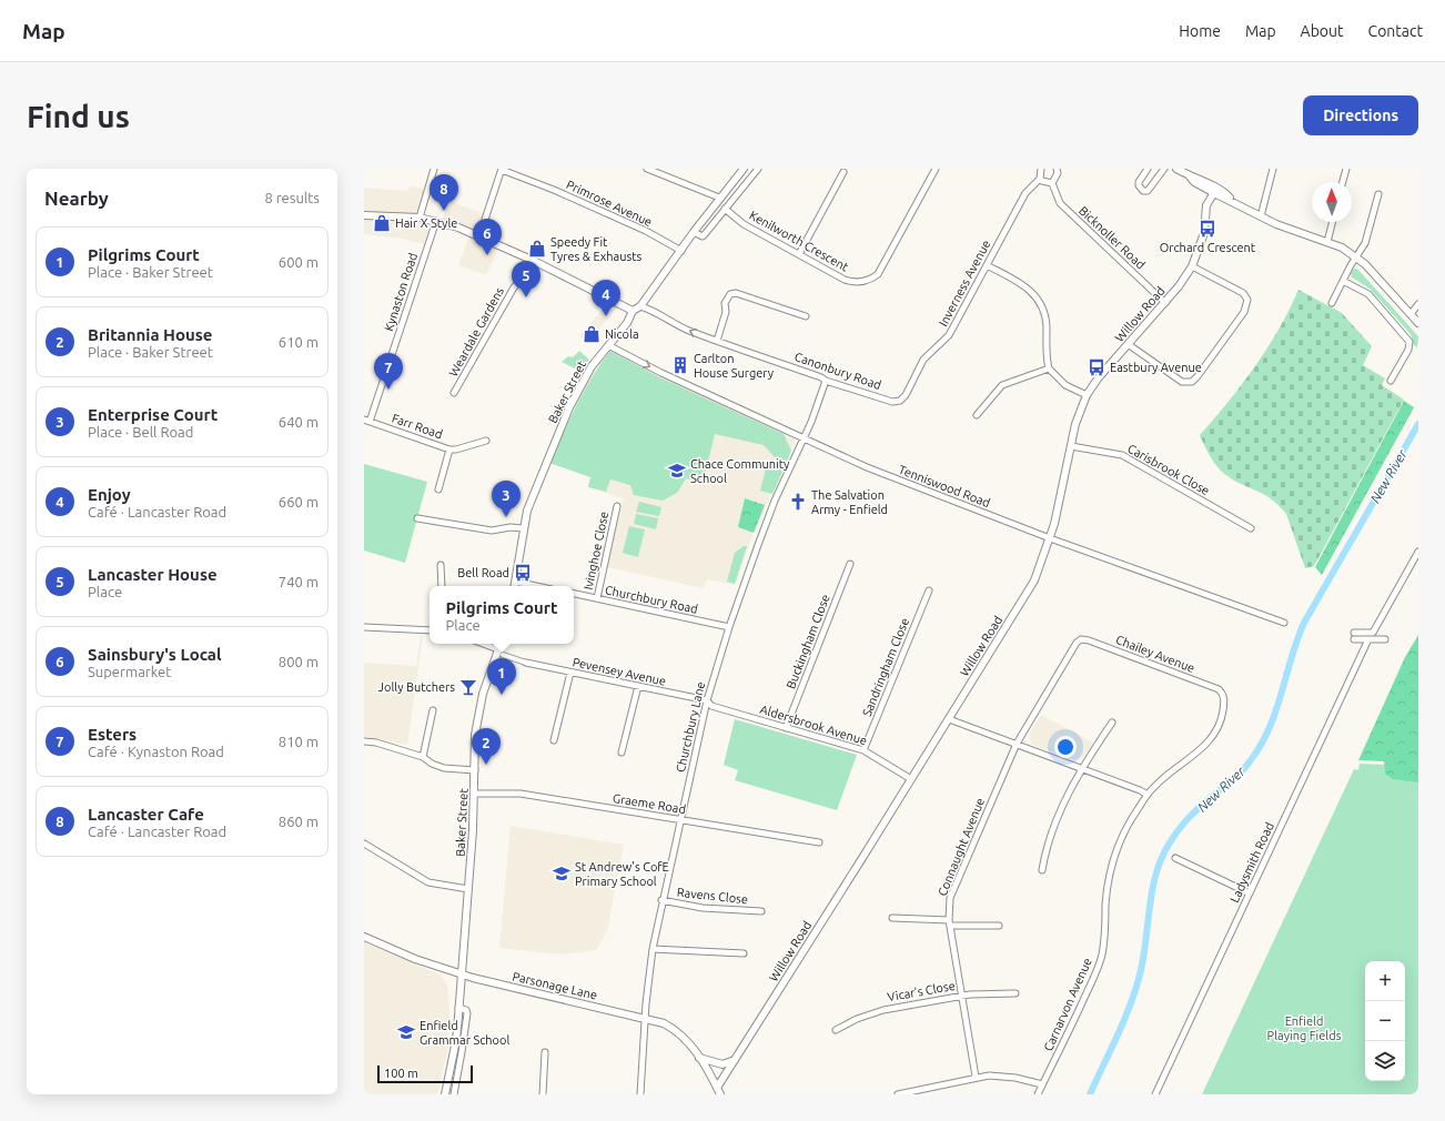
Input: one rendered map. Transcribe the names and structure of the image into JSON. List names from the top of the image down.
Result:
{
  "streets": {
    "street": [
      "Primrose Avenue",
      "Bicknoller Road",
      "Kenilworth Crescent",
      "Inverness Avenue",
      "Kynaston Road",
      "Willow Road",
      "Weardale Gardens",
      "Canonbury Road",
      "Baker Street",
      "Farr Road",
      "Carisbrook Close",
      "Tenniswood Road",
      "Ivinghoe Close",
      "Churchbury Road",
      "Buckingham Close",
      "Chailey Avenue",
      "Sandringham Close",
      "Pevensey Avenue",
      "Aldersbrook Avenue",
      "Churchbury Lane",
      "Graeme Road",
      "Connaught Avenue",
      "Ladysmith Road",
      "Ravens Close",
      "Parsonage Lane",
      "Vicar's Close",
      "Carnarvon Avenue"
    ]
  },
  "crossings": [
    ["Primrose Avenue", "Baker Street"],
    ["Bicknoller Road", "Willow Road"],
    ["Inverness Avenue", "Canonbury Road"],
    ["Kynaston Road", "Farr Road"],
    ["Willow Road", "Carisbrook Close"],
    ["Willow Road", "Tenniswood Road"],
    ["Willow Road", "Aldersbrook Avenue"],
    ["Willow Road", "Parsonage Lane"],
    ["Canonbury Road", "Baker Street"],
    ["Canonbury Road", "Churchbury Lane"],
    ["Baker Street", "Tenniswood Road"],
    ["Baker Street", "Pevensey Avenue"],
    ["Baker Street", "Graeme Road"],
    ["Baker Street", "Parsonage Lane"],
    ["Tenniswood Road", "Churchbury Lane"],
    ["Ivinghoe Close", "Churchbury Road"],
    ["Churchbury Road", "Churchbury Lane"],
    ["Buckingham Close", "Aldersbrook Avenue"],
    ["Chailey Avenue", "Connaught Avenue"],
    ["Chailey Avenue", "Carnarvon Avenue"],
    ["Sandringham Close", "Aldersbrook Avenue"],
    ["Pevensey Avenue", "Aldersbrook Avenue"],
    ["Pevensey Avenue", "Churchbury Lane"],
    ["Aldersbrook Avenue", "Churchbury Lane"],
    ["Churchbury Lane", "Graeme Road"],
    ["Churchbury Lane", "Ravens Close"],
    ["Churchbury Lane", "Parsonage Lane"],
    ["Connaught Avenue", "Vicar's Close"]
  ],
  "water": ["New River"],
  "parks": ["Enfield Playing Fields"],
  "places": {
    "shop": ["Hair X Style", "Speedy Fit Tyres & Exhausts", "Nicola"],
    "bus stop": ["Orchard Crescent", "Eastbury Avenue", "Bell Road"],
    "building": ["Carlton House Surgery"],
    "school or university": ["Chace Community School", "St Andrew's CofE Primary School", "Enfield Grammar School"],
    "church": ["The Salvation Army - Enfield"],
    "bar": ["Jolly Butchers"]
  },
  "scale_bar": "100 m",
  "north": "top",
  "page": {
    "header": "Map",
    "nav": [
      "Home",
      "Map",
      "About",
      "Contact"
    ],
    "buttons": "Directions",
    "title": "Find us",
    "heading": ["Nearby", "8 results"],
    "pins": [
      "8",
      "6",
      "5",
      "4",
      "7",
      "3",
      "1",
      "2"
    ],
    "list": [
      {
        "mark": "1",
        "name": "Pilgrims Court",
        "note": "Place · Baker Street",
        "value": "600 m"
      },
      {
        "mark": "2",
        "name": "Britannia House",
        "note": "Place · Baker Street",
        "value": "610 m"
      },
      {
        "mark": "3",
        "name": "Enterprise Court",
        "note": "Place · Bell Road",
        "value": "640 m"
      },
      {
        "mark": "4",
        "name": "Enjoy",
        "note": "Café · Lancaster Road",
        "value": "660 m"
      },
      {
        "mark": "5",
        "name": "Lancaster House",
        "note": "Place",
        "value": "740 m"
      },
      {
        "mark": "6",
        "name": "Sainsbury's Local",
        "note": "Supermarket",
        "value": "800 m"
      },
      {
        "mark": "7",
        "name": "Esters",
        "note": "Café · Kynaston Road",
        "value": "810 m"
      },
      {
        "mark": "8",
        "name": "Lancaster Cafe",
        "note": "Café · Lancaster Road",
        "value": "860 m"
      }
    ],
    "popup": ["Pilgrims Court", "Place"],
    "map_buttons": ["+", "−"],
    "scale": "100 m"
  }
}
